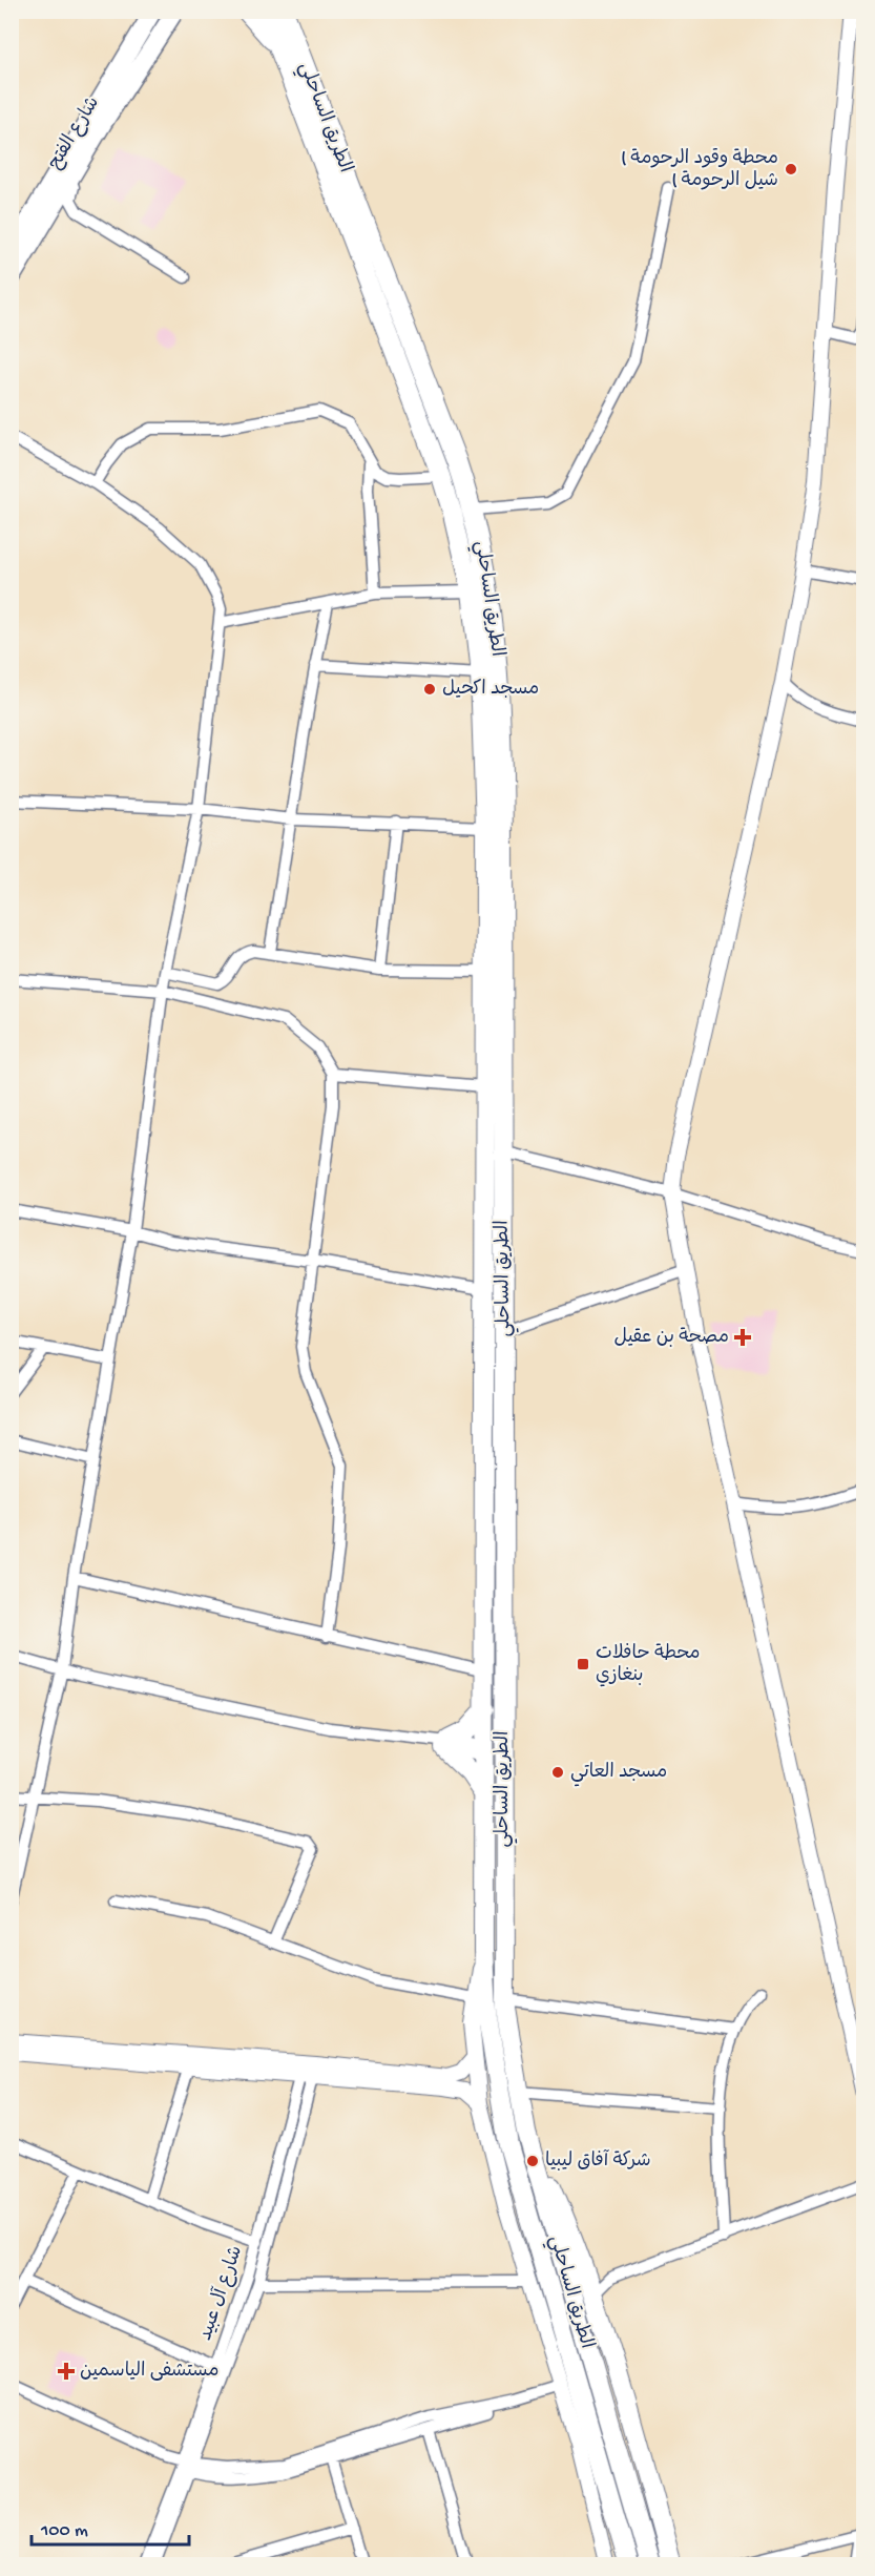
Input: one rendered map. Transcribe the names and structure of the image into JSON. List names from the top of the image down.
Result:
{
  "streets": {
    "highway": ["الطريق الساحلي"],
    "main road": ["شارع الفتح"],
    "street": ["شارع آل عبيد"]
  },
  "places": {
    "other": [
      "( محطة وقود الرحومة ( شيل الرحومة",
      "مسجد اكحيل",
      "مسجد العاتي",
      "شركة آفاق ليبيا"
    ],
    "health": ["مصحة بن عقيل", "مستشفى الياسمين"],
    "transit": ["محطة حافلات بنغازي"]
  },
  "scale_bar": "100 m"
}
